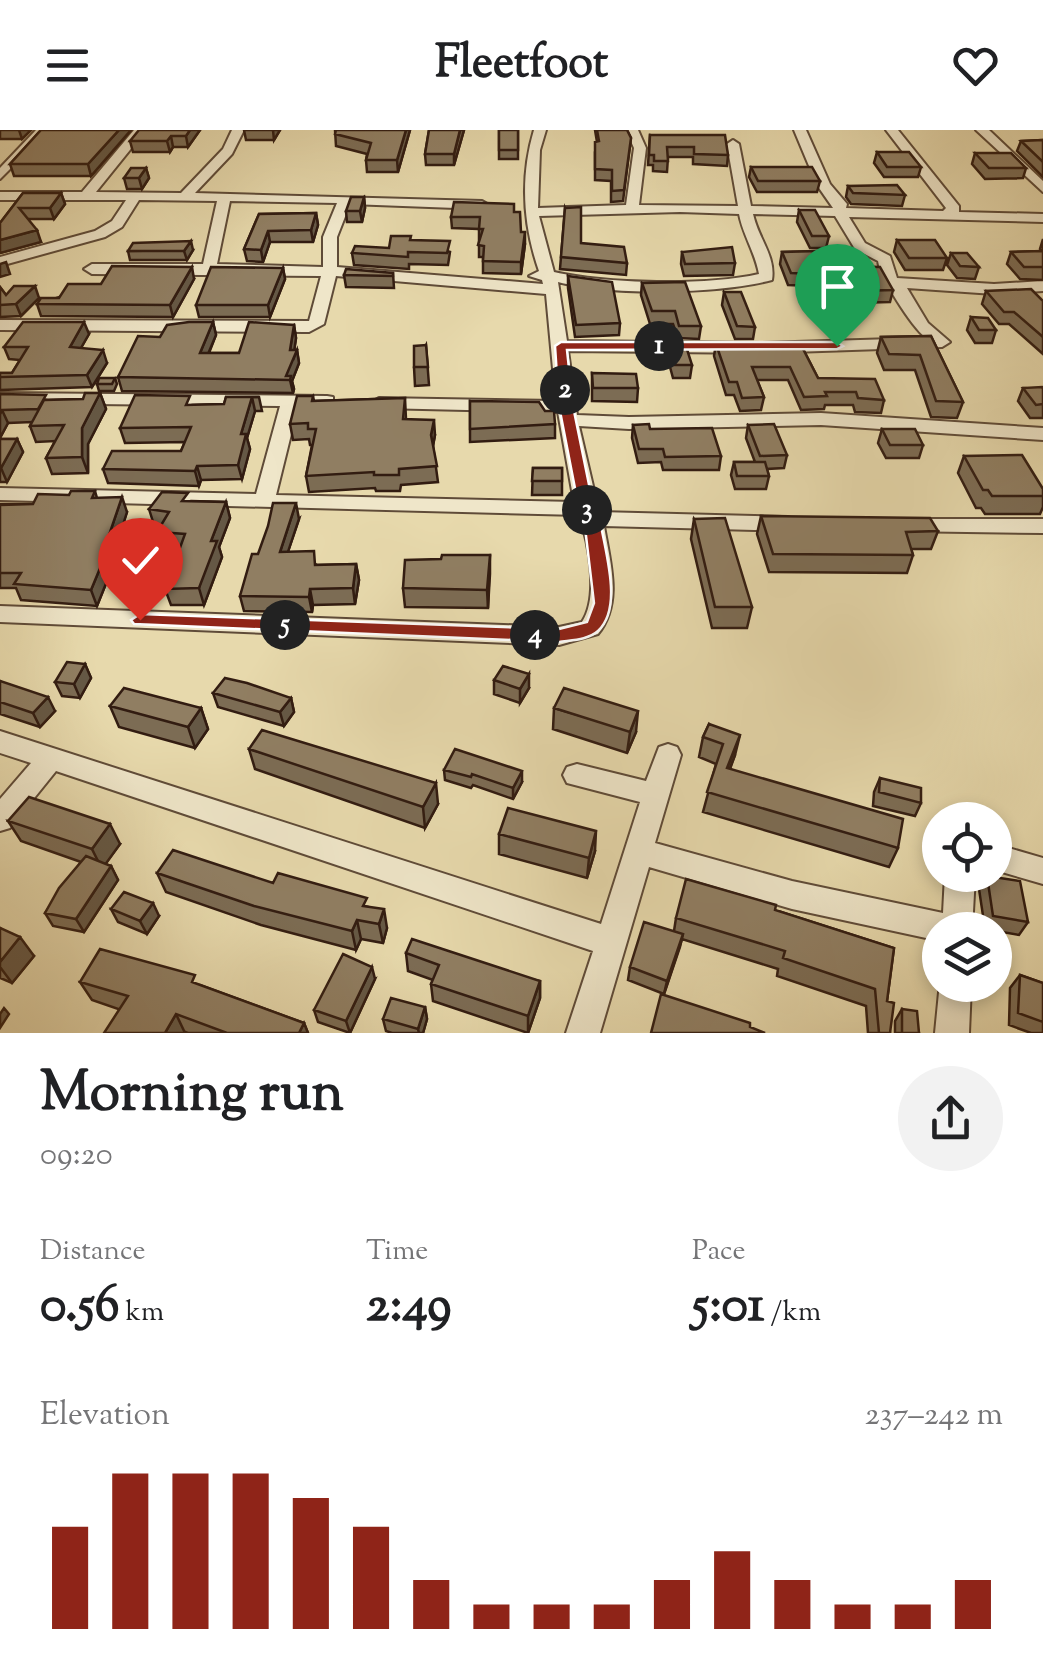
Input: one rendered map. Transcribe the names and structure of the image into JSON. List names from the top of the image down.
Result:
{
  "page": {
    "header": "Fleetfoot",
    "pins": [
      "1",
      "2",
      "3",
      "5",
      "4"
    ],
    "heading": ["Morning run", "09:20"],
    "stats": [
      ["Distance", "0.56 km"],
      ["Time", "2:49"],
      ["Pace", "5:01 /km"]
    ],
    "chart": ["Elevation", "237–242 m"]
  }
}
